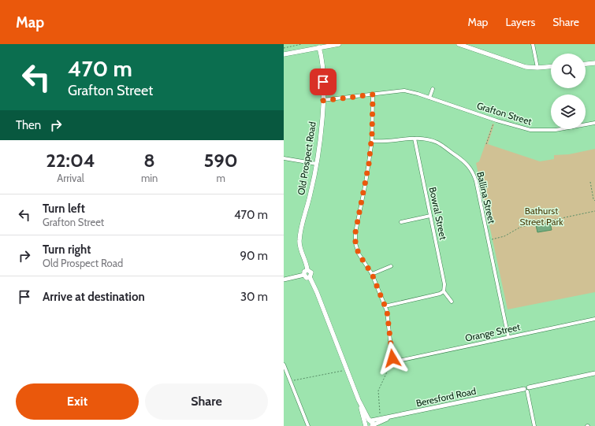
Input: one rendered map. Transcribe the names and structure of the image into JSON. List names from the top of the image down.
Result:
{
  "streets": {
    "main road": ["Old Prospect Road"],
    "street": [
      "Grafton Street",
      "Ballina Street",
      "Bowral Street",
      "Orange Street",
      "Beresford Road"
    ]
  },
  "crossings": [
    ["Grafton Street", "Old Prospect Road"],
    ["Grafton Street", "Orange Street"],
    ["Ballina Street", "Bowral Street"],
    ["Ballina Street", "Orange Street"]
  ],
  "parks": ["Bathurst Street Park"],
  "page": {
    "header": "Map",
    "nav": ["Map", "Layers", "Share"],
    "turn": ["470 m", "Grafton Street"],
    "then": "Then",
    "eta": [
      "22:04",
      "Arrival",
      "8",
      "min",
      "590",
      "m"
    ],
    "list": [
      {
        "name": "Turn left",
        "note": "Grafton Street",
        "value": "470 m"
      },
      {
        "name": "Turn right",
        "note": "Old Prospect Road",
        "value": "90 m"
      },
      {
        "name": "Arrive at destination",
        "value": "30 m"
      }
    ],
    "buttons": ["Exit", "Share"]
  }
}
